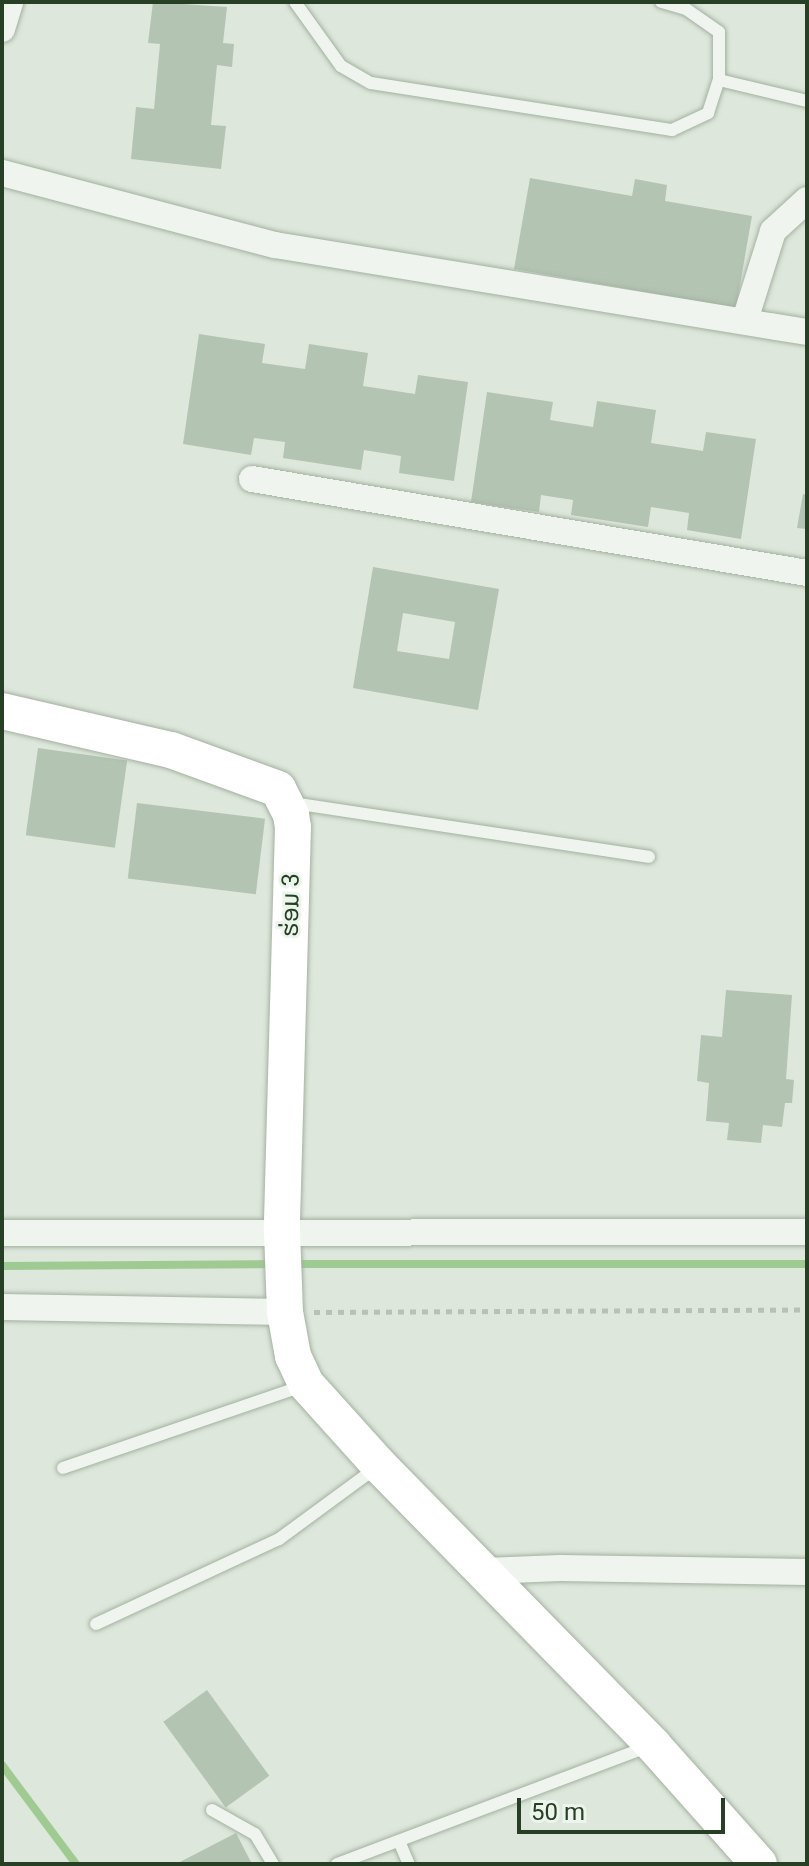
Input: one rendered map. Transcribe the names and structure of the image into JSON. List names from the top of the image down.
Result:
{
  "streets": {
    "street": ["ຮ່ອມ 3"]
  },
  "scale_bar": "50 m"
}
